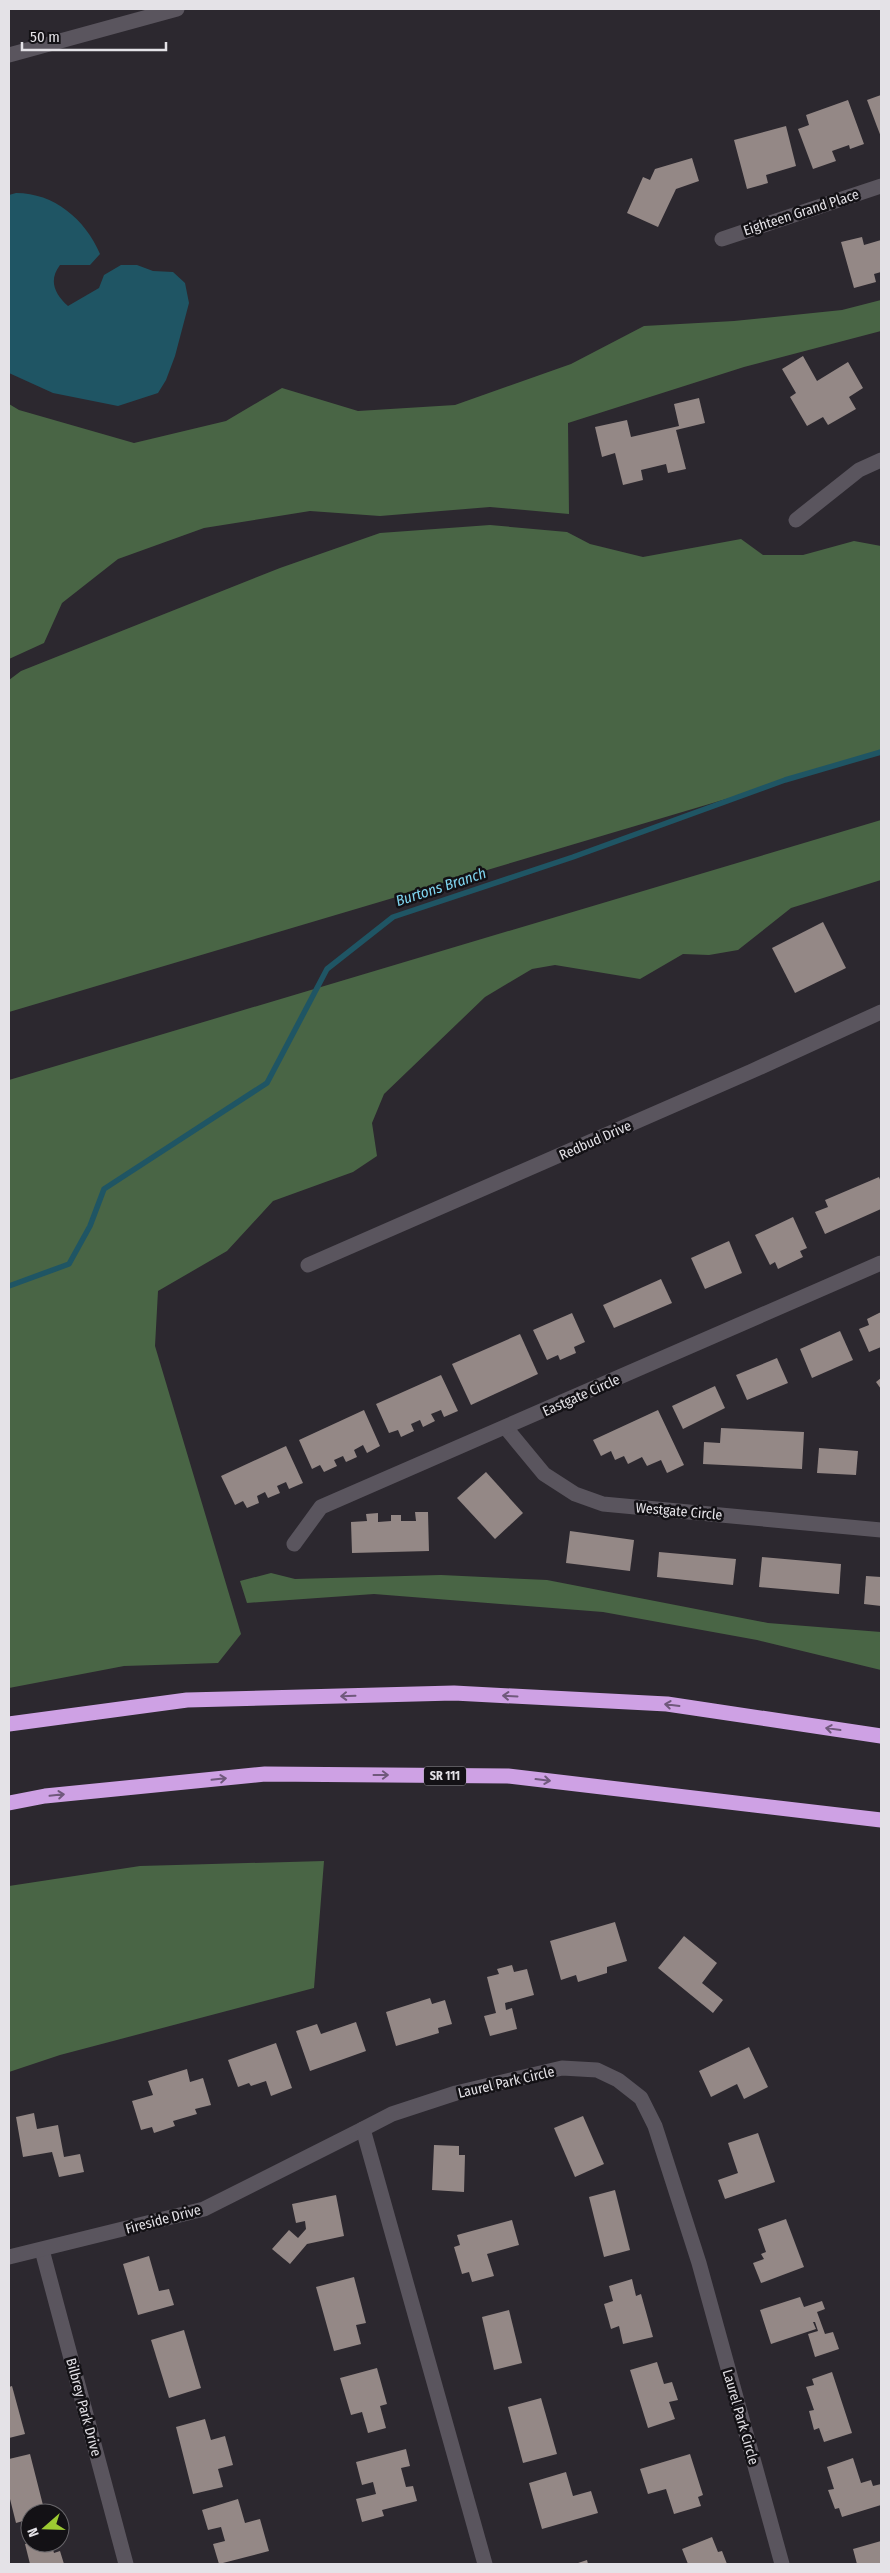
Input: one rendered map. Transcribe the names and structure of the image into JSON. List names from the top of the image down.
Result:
{
  "streets": {
    "highway": ["SR 111"],
    "street": [
      "Eighteen Grand Place",
      "Redbud Drive",
      "Eastgate Circle",
      "Westgate Circle",
      "Laurel Park Circle",
      "Fireside Drive",
      "Bilbrey Park Drive"
    ]
  },
  "crossings": [
    ["Eastgate Circle", "Westgate Circle"],
    ["Laurel Park Circle", "Fireside Drive"],
    ["Fireside Drive", "Bilbrey Park Drive"]
  ],
  "water": ["Burtons Branch"],
  "scale_bar": "50 m",
  "north": "left"
}
